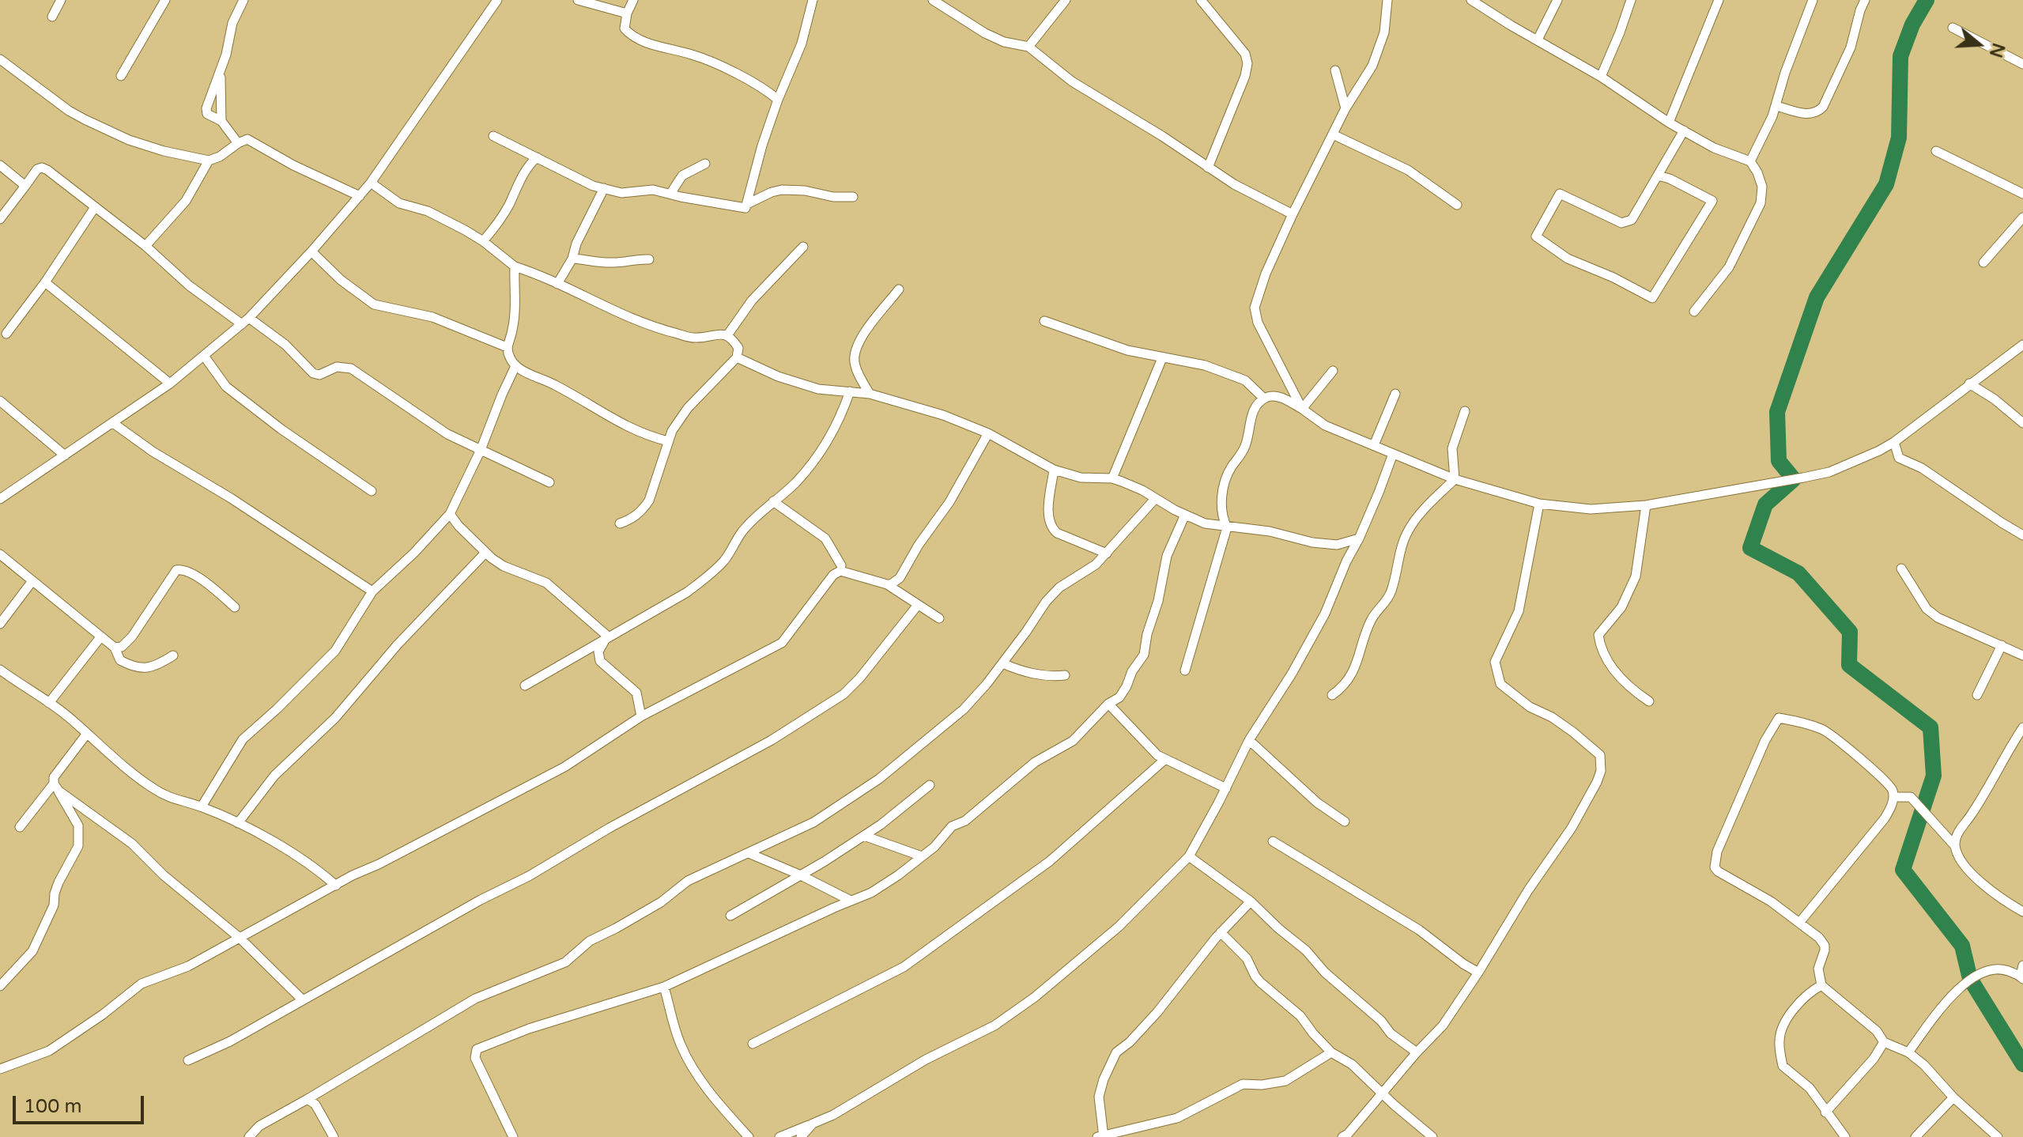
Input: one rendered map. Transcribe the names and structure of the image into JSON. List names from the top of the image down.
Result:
{
  "scale_bar": "100 m",
  "north": "right"
}
